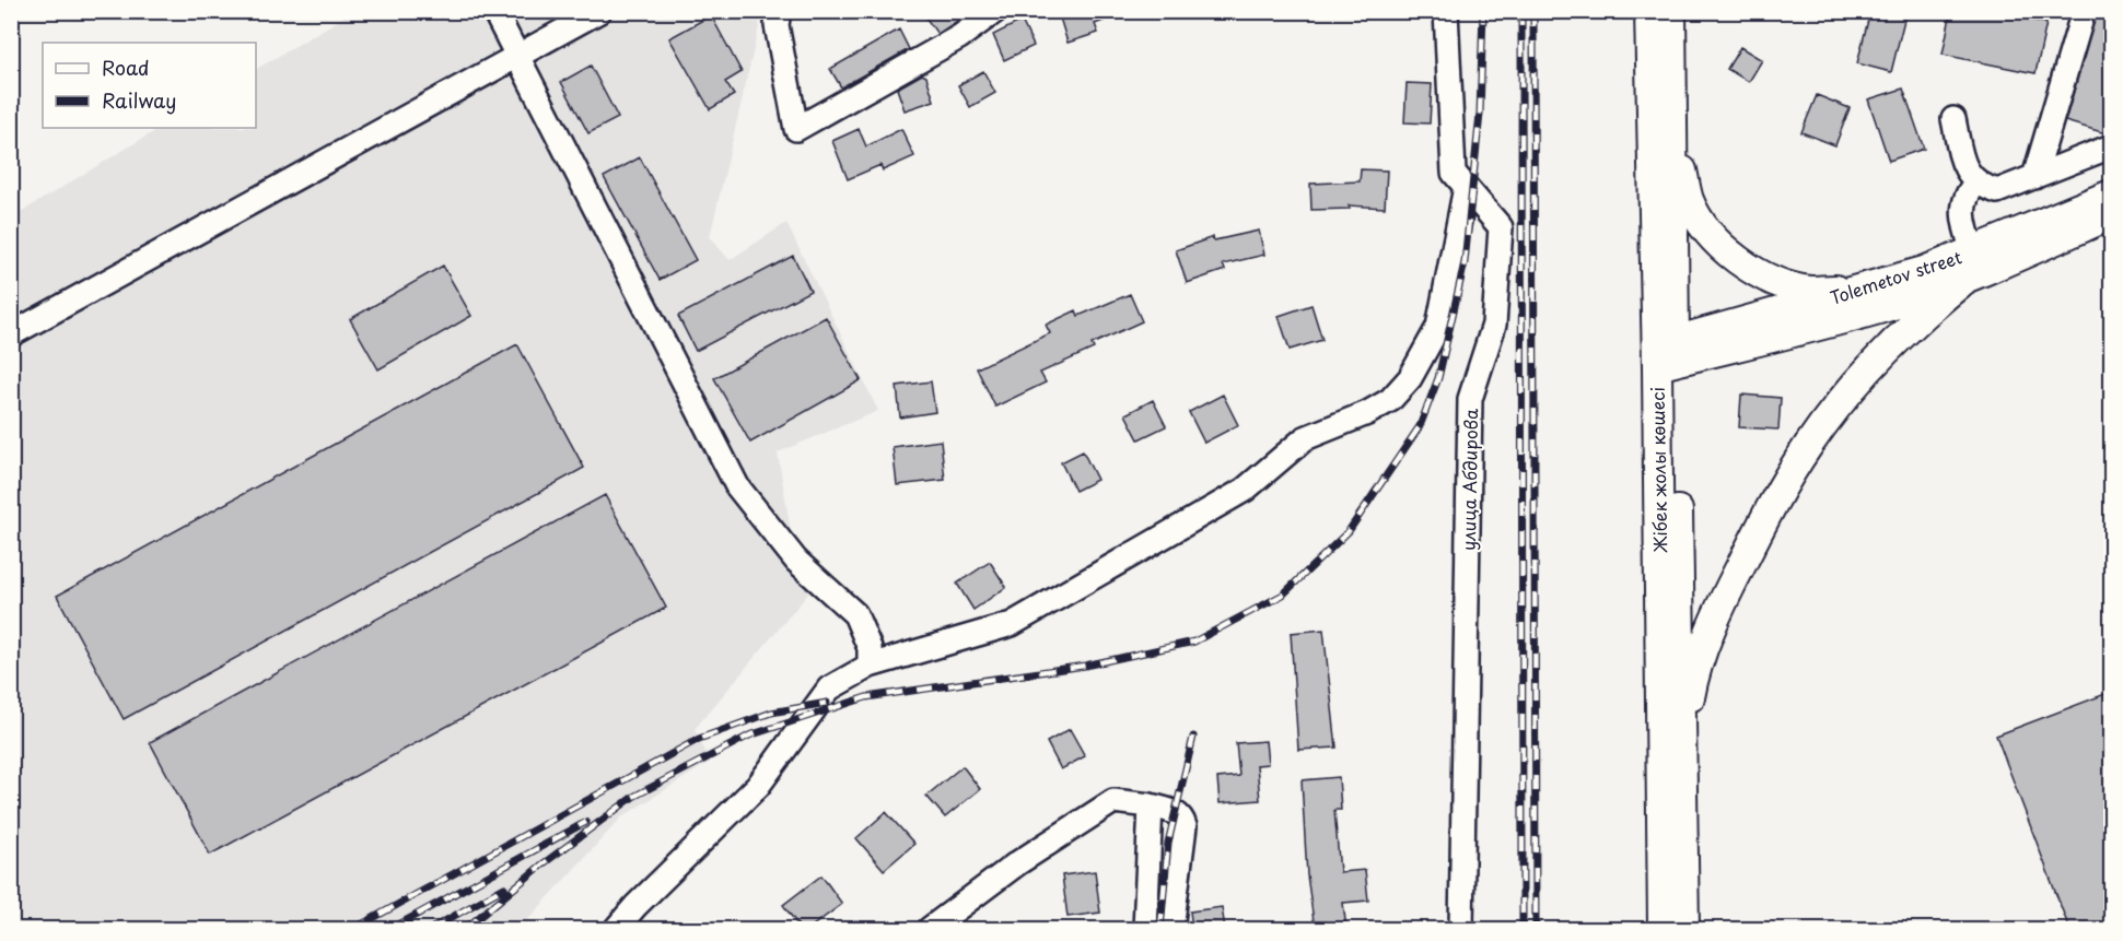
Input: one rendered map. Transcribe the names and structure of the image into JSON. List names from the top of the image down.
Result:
{
  "streets": {
    "main road": ["Tolemetov street", "Жібек жолы көшесі"],
    "street": ["улица Абдирова"]
  },
  "crossings": [
    ["Tolemetov street", "Жібек жолы көшесі"]
  ],
  "legend": ["Road", "Railway"]
}
